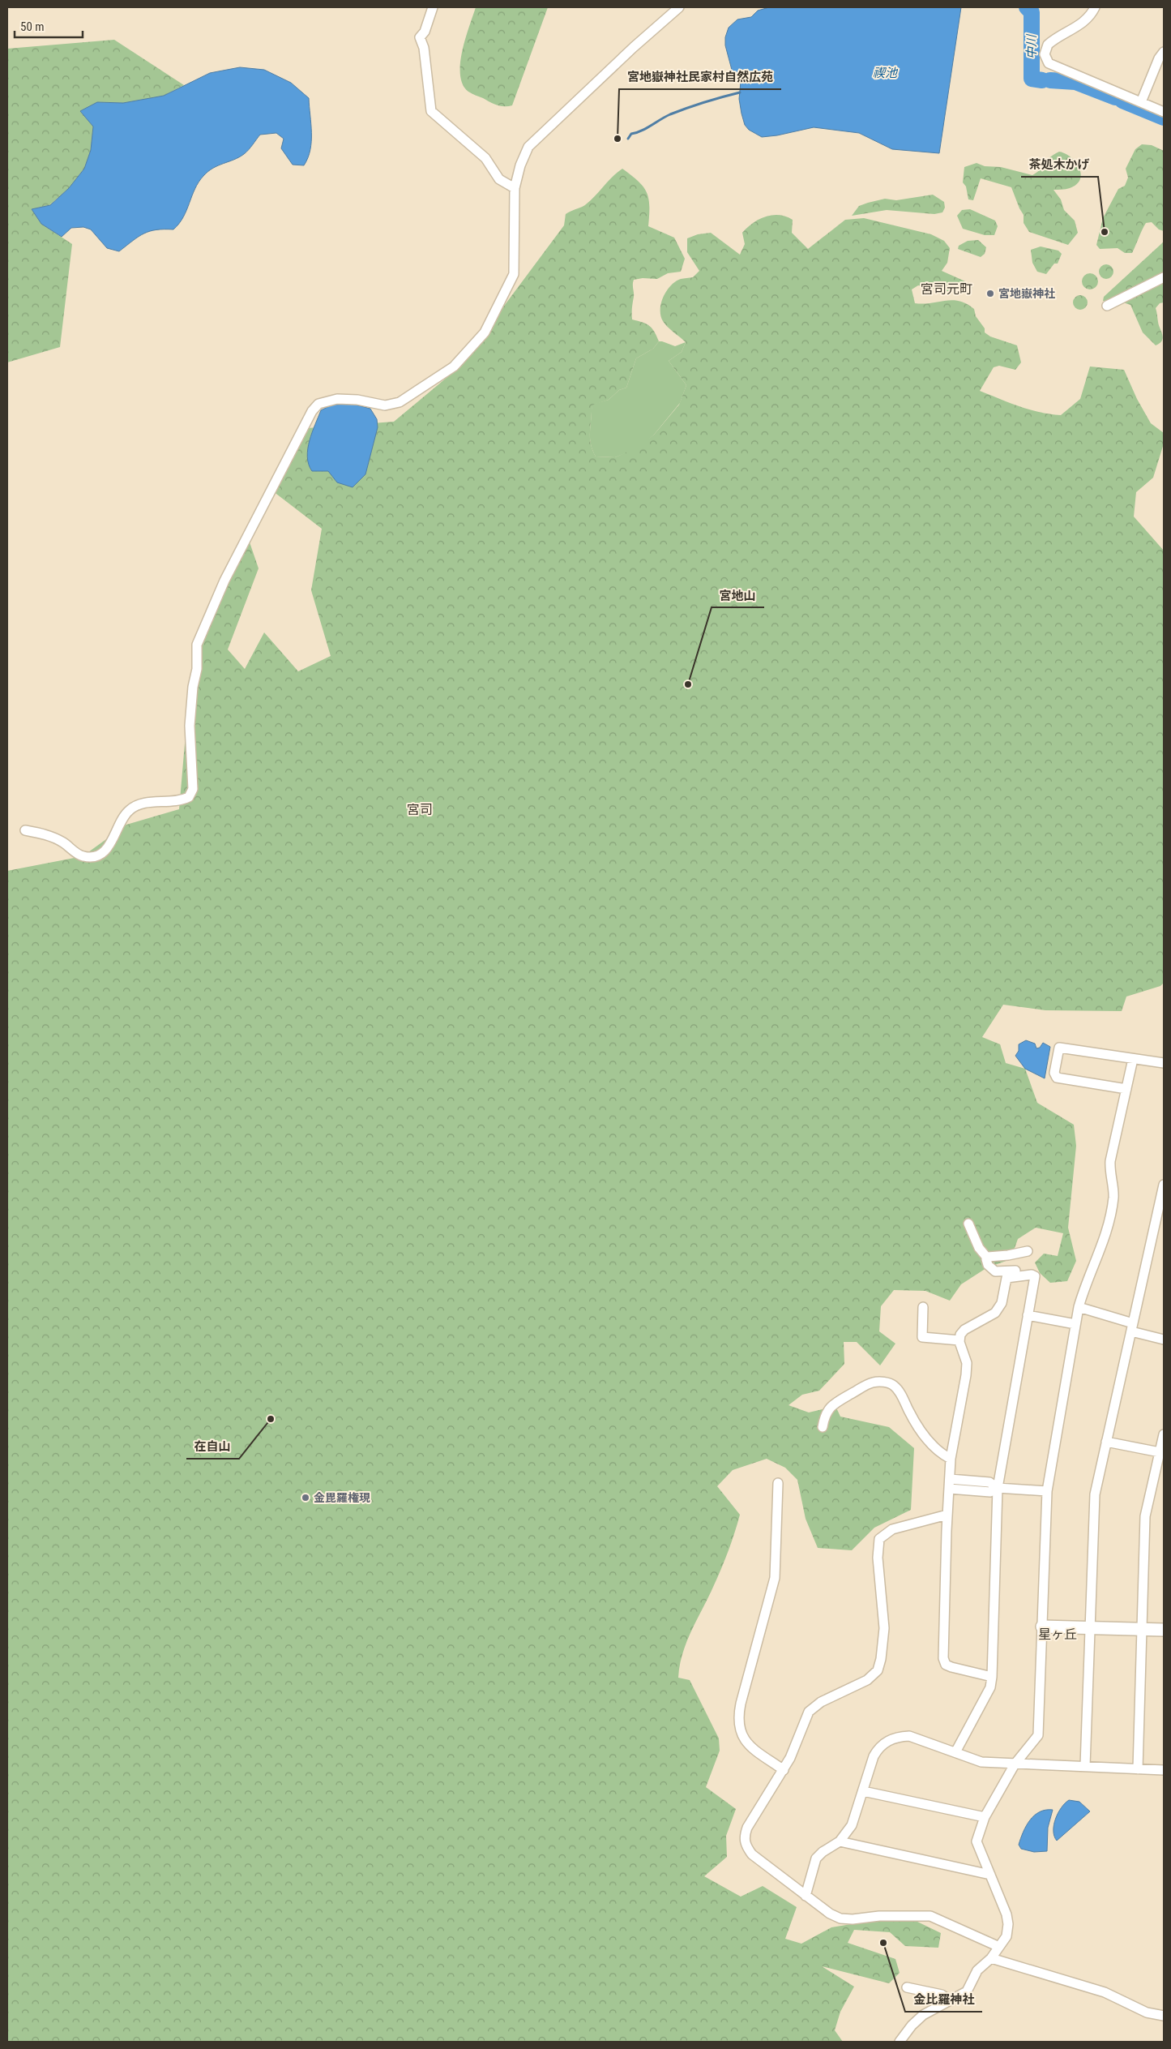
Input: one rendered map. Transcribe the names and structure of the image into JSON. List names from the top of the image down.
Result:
{
  "districts": ["宮司元町", "宮司", "星ヶ丘"],
  "water": ["中川", "禊池"],
  "places": [
    "宮地嶽神社民家村自然広苑",
    "茶処木かげ",
    "宮地嶽神社",
    "宮地山",
    "在自山",
    "金毘羅権現",
    "金比羅神社"
  ],
  "scale_bar": "50 m"
}
